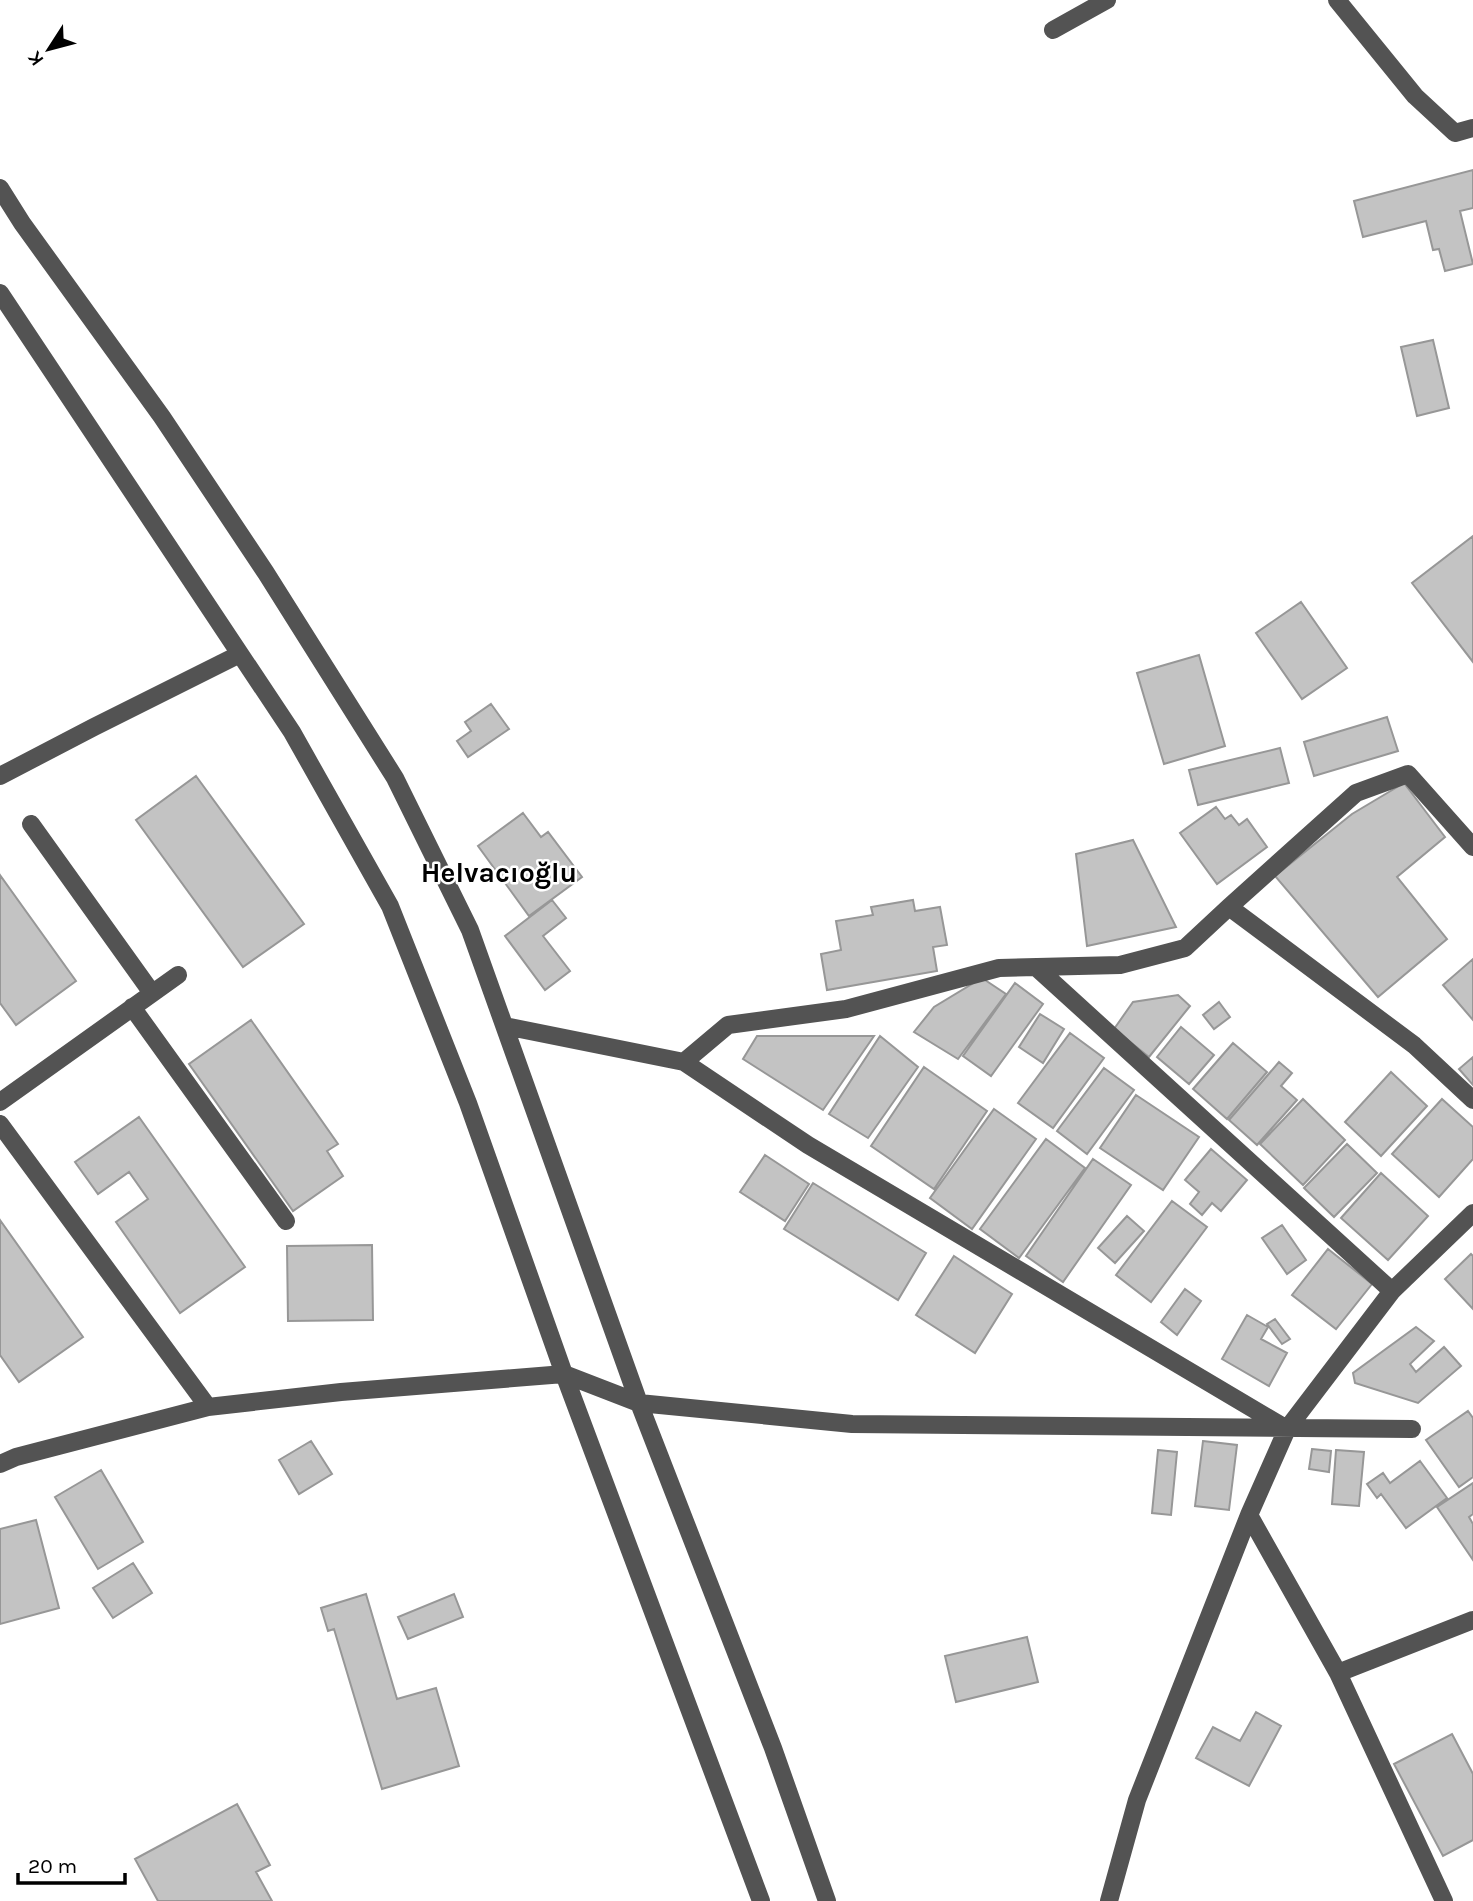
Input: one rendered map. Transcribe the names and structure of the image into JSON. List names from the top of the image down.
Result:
{
  "districts": ["Helvacıoğlu"],
  "scale_bar": "20 m",
  "north": "bottom left"
}
